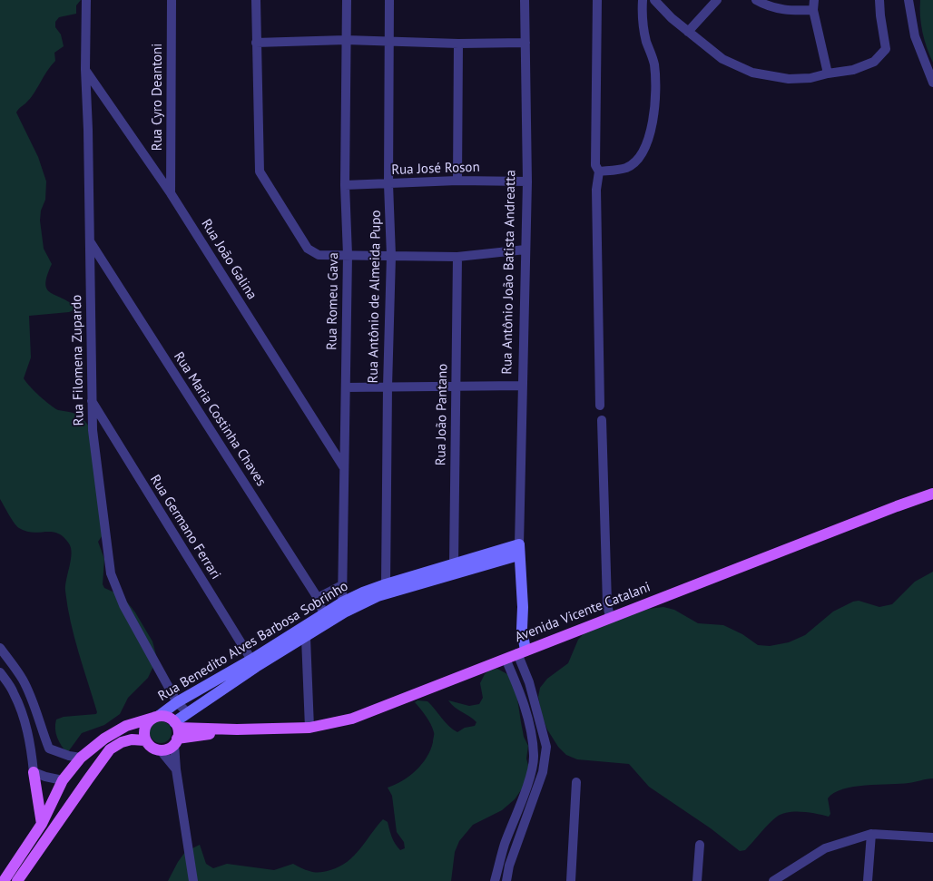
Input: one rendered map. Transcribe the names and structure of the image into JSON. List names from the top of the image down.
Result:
{
  "streets": {
    "main road": ["Avenida Vicente Catalani", "Rua Benedito Alves Barbosa Sobrinho"],
    "street": [
      "Rua Cyro Deantoni",
      "Rua José Roson",
      "Rua João Galina",
      "Rua Antônio João Batista Andreatta",
      "Rua Antônio de Almeida Pupo",
      "Rua Romeu Gava",
      "Rua Filomena Zupardo",
      "Rua João Pantano",
      "Rua Maria Costinha Chaves",
      "Rua Germano Ferrari"
    ]
  },
  "crossings": [
    ["Rua Cyro Deantoni", "Rua João Galina"],
    ["Rua José Roson", "Rua Antônio João Batista Andreatta"],
    ["Rua José Roson", "Rua Antônio de Almeida Pupo"],
    ["Rua José Roson", "Rua Romeu Gava"],
    ["Rua João Galina", "Rua Romeu Gava"],
    ["Rua João Galina", "Rua Filomena Zupardo"],
    ["Rua Antônio João Batista Andreatta", "Avenida Vicente Catalani"],
    ["Rua Antônio João Batista Andreatta", "Rua Benedito Alves Barbosa Sobrinho"],
    ["Rua Antônio de Almeida Pupo", "Rua Benedito Alves Barbosa Sobrinho"],
    ["Rua Romeu Gava", "Rua Benedito Alves Barbosa Sobrinho"],
    ["Rua Filomena Zupardo", "Rua Maria Costinha Chaves"],
    ["Rua Filomena Zupardo", "Rua Germano Ferrari"],
    ["Rua Filomena Zupardo", "Rua Benedito Alves Barbosa Sobrinho"],
    ["Rua João Pantano", "Rua Benedito Alves Barbosa Sobrinho"],
    ["Rua Maria Costinha Chaves", "Rua Benedito Alves Barbosa Sobrinho"],
    ["Rua Germano Ferrari", "Rua Benedito Alves Barbosa Sobrinho"],
    ["Avenida Vicente Catalani", "Rua Benedito Alves Barbosa Sobrinho"]
  ]
}
